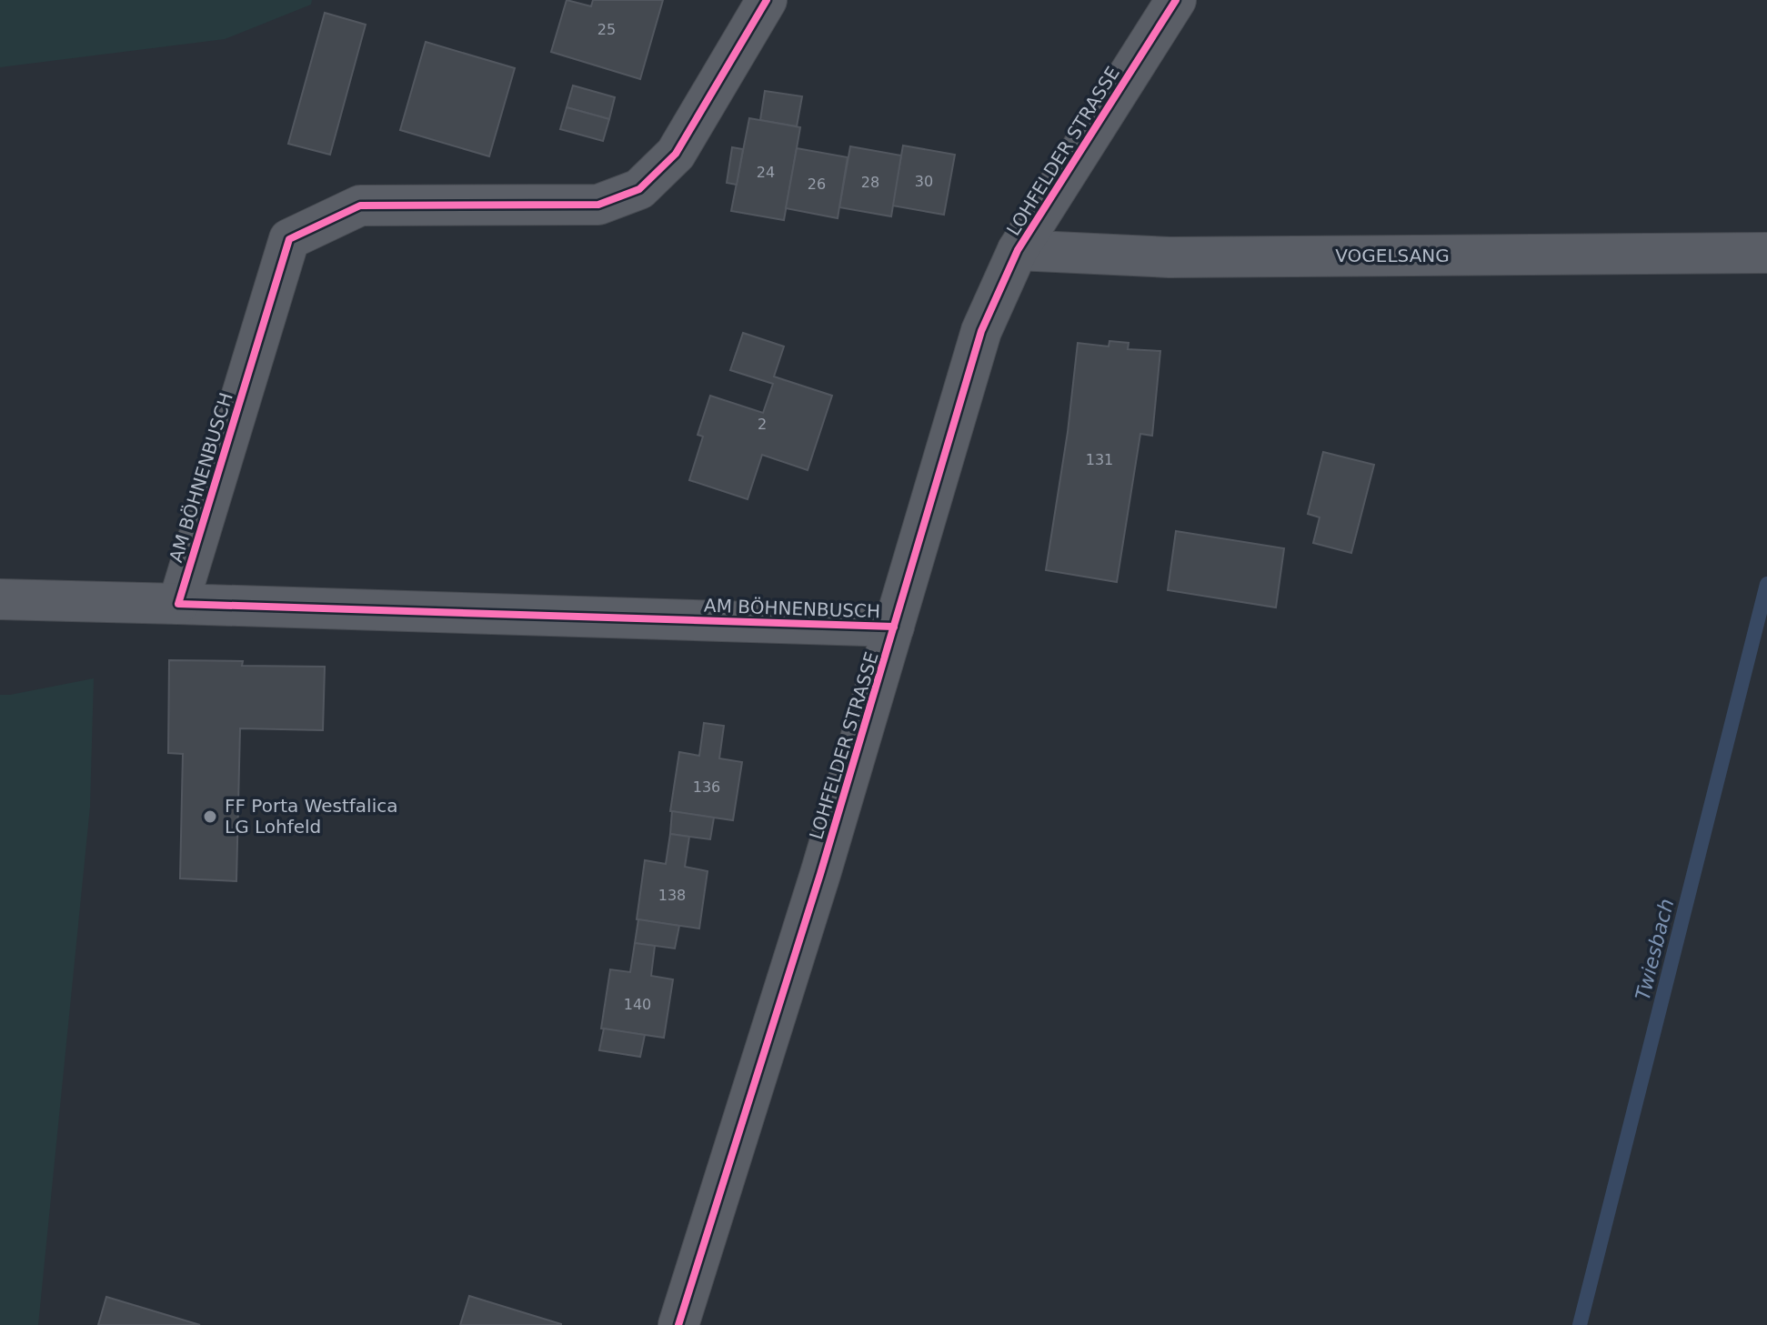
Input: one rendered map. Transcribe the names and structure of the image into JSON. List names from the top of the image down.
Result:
{
  "streets": {
    "street": ["LOHFELDER STRASSE", "VOGELSANG", "AM BÖHNENBUSCH"]
  },
  "crossings": [
    ["LOHFELDER STRASSE", "VOGELSANG"],
    ["LOHFELDER STRASSE", "AM BÖHNENBUSCH"]
  ],
  "water": ["Twiesbach"],
  "places": ["FF Porta Westfalica LG Lohfeld"],
  "house_numbers": [
    "25",
    "24",
    "30",
    "28",
    "26",
    "2",
    "131",
    "136",
    "138",
    "140"
  ]
}
